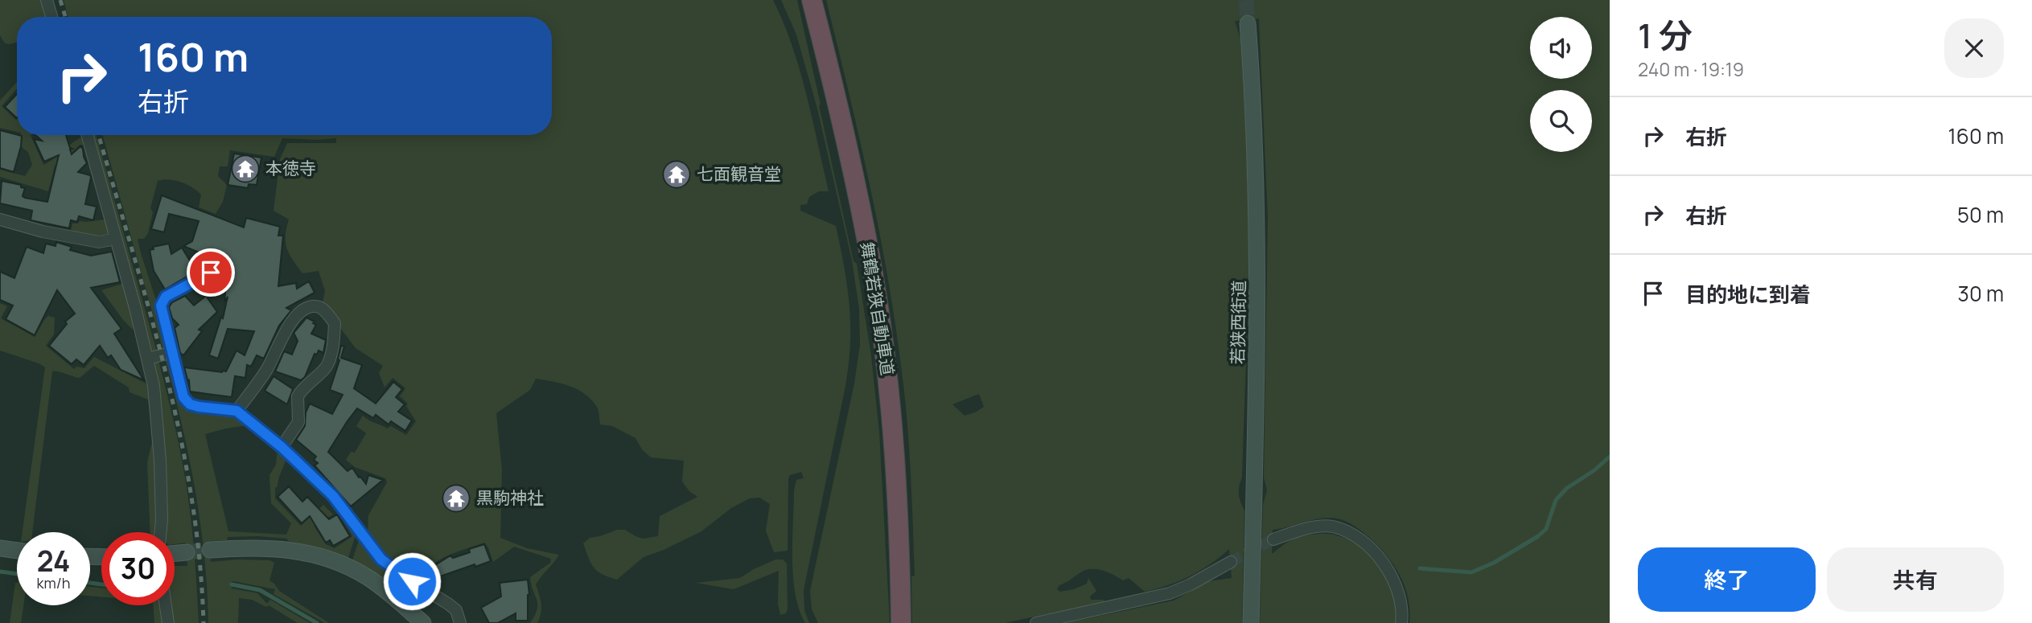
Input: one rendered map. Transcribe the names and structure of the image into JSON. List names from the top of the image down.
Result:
{
  "streets": {
    "highway": ["舞鶴若狭自動車道"],
    "street": ["若狭西街道"]
  },
  "places": {
    "temple": ["本徳寺", "七面観音堂", "黒駒神社"]
  },
  "page": {
    "heading": ["1 分", "240 m · 19:19"],
    "turn": ["160 m", "右折"],
    "list": [
      {
        "name": "右折",
        "value": "160 m"
      },
      {
        "name": "右折",
        "value": "50 m"
      },
      {
        "name": "目的地に到着",
        "value": "30 m"
      }
    ],
    "speed": "24 km/h",
    "limit": "30",
    "buttons": ["終了", "共有"]
  }
}
